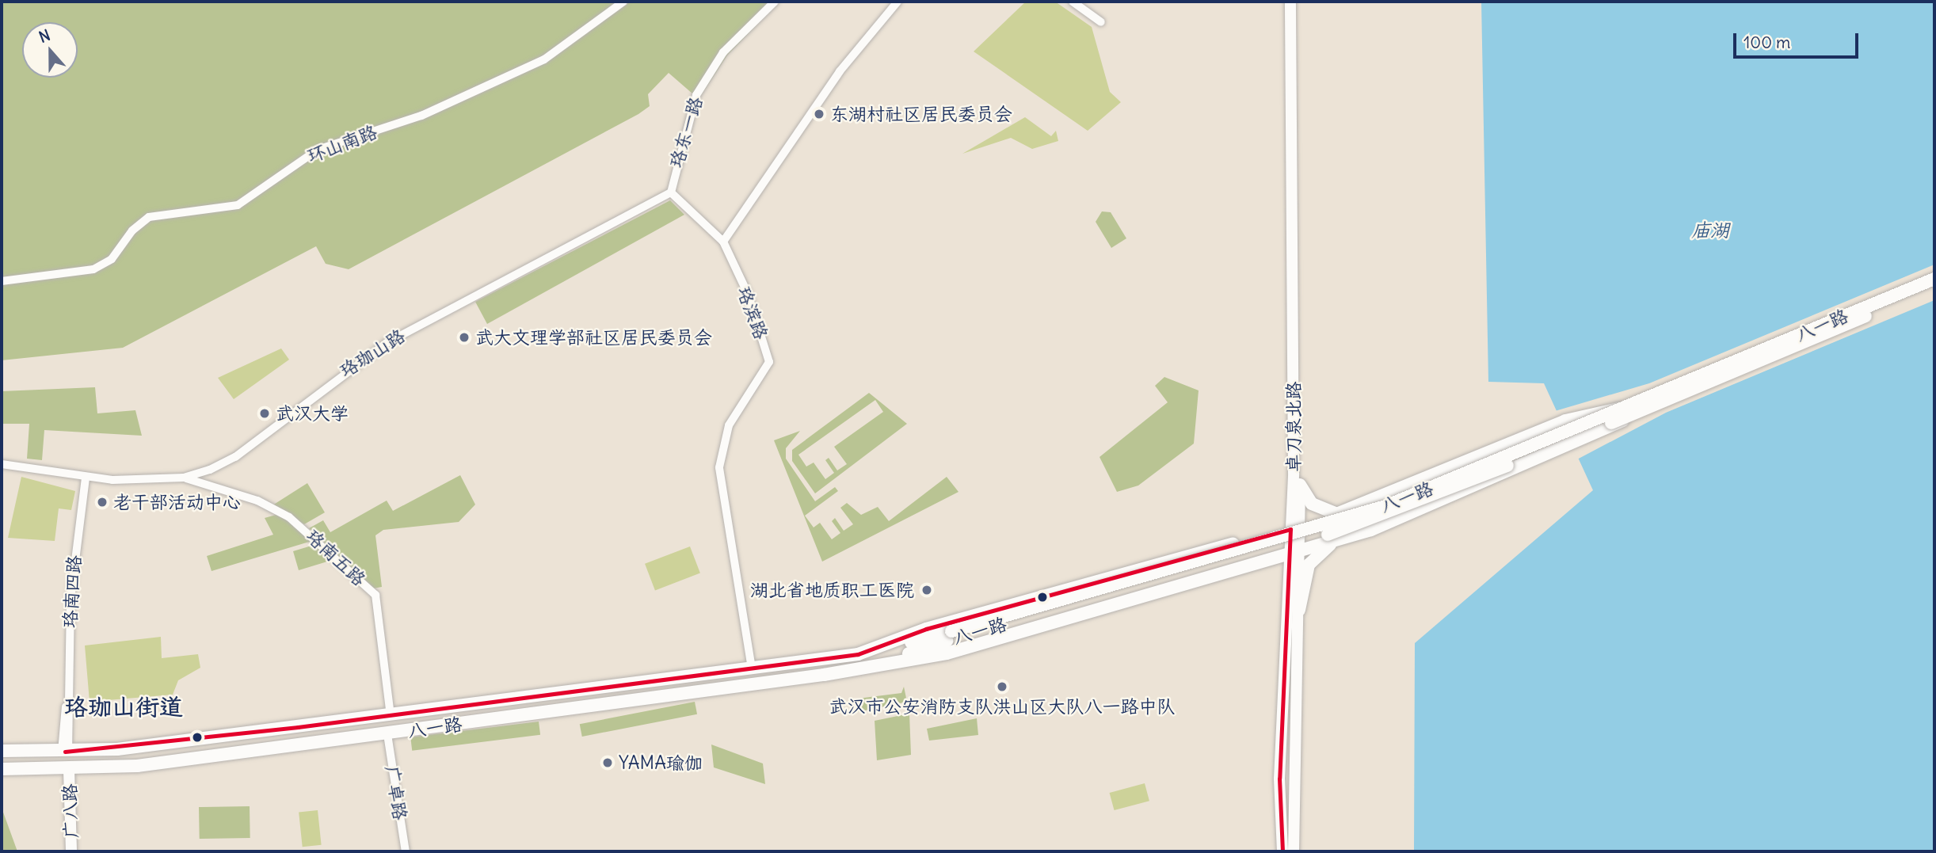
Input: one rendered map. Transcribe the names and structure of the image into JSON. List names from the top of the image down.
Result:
{
  "streets": {
    "main road": ["八一路"],
    "street": [
      "珞东一路",
      "环山南路",
      "珞滨路",
      "珞珈山路",
      "卓刀泉北路",
      "珞南五路",
      "珞南四路",
      "广卓路",
      "广八路"
    ]
  },
  "crossings": [
    ["珞东一路", "珞珈山路"],
    ["珞滨路", "八一路"],
    ["八一路", "卓刀泉北路"],
    ["八一路", "珞南五路"],
    ["八一路", "珞南四路"],
    ["八一路", "广卓路"],
    ["八一路", "广八路"],
    ["珞珈山路", "珞南五路"],
    ["珞珈山路", "珞南四路"]
  ],
  "districts": ["珞珈山街道"],
  "water": ["庙湖"],
  "places": [
    "东湖村社区居民委员会",
    "武大文理学部社区居民委员会",
    "武汉大学",
    "老干部活动中心",
    "湖北省地质职工医院",
    "武汉市公安消防支队洪山区大队八一路中队",
    "YAMA瑜伽"
  ],
  "scale_bar": "100 m",
  "north": "top"
}
